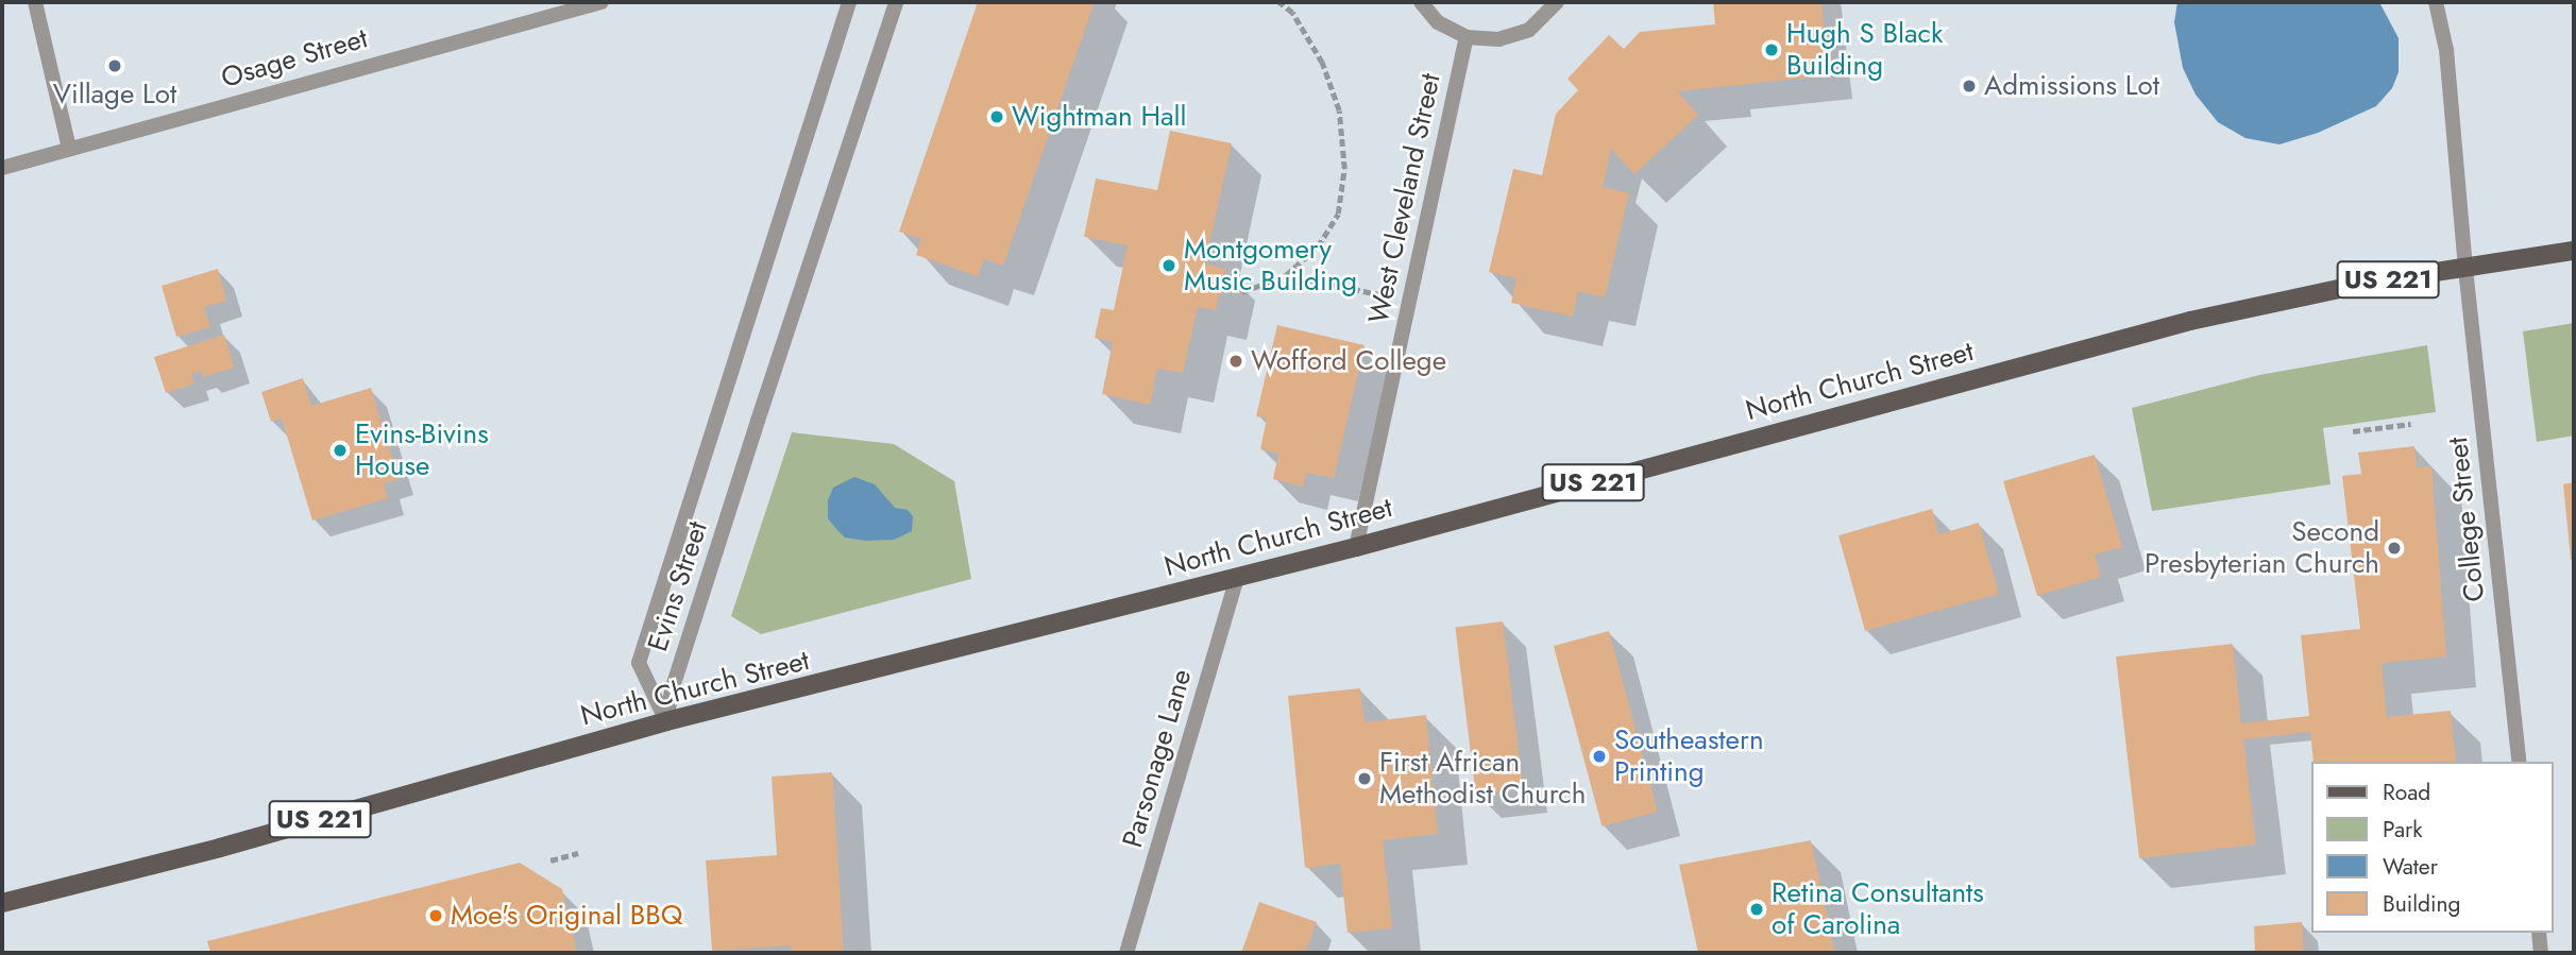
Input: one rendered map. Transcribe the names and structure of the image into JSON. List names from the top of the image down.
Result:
{
  "streets": {
    "main road": ["US 221", "North Church Street"],
    "street": [
      "Osage Street",
      "West Cleveland Street",
      "College Street",
      "Evins Street",
      "Parsonage Lane"
    ]
  },
  "crossings": [
    ["West Cleveland Street", "North Church Street"],
    ["North Church Street", "College Street"],
    ["North Church Street", "Evins Street"],
    ["North Church Street", "Parsonage Lane"]
  ],
  "places": [
    "Hugh S Black Building",
    "Village Lot",
    "Admissions Lot",
    "Wightman Hall",
    "Montgomery Music Building",
    "Wofford College",
    "Evins-Bivins House",
    "Second Presbyterian Church",
    "Southeastern Printing",
    "First African Methodist Church",
    "Retina Consultants of Carolina",
    "Moe's Original BBQ"
  ],
  "legend": [
    "Road",
    "Park",
    "Water",
    "Building"
  ]
}
